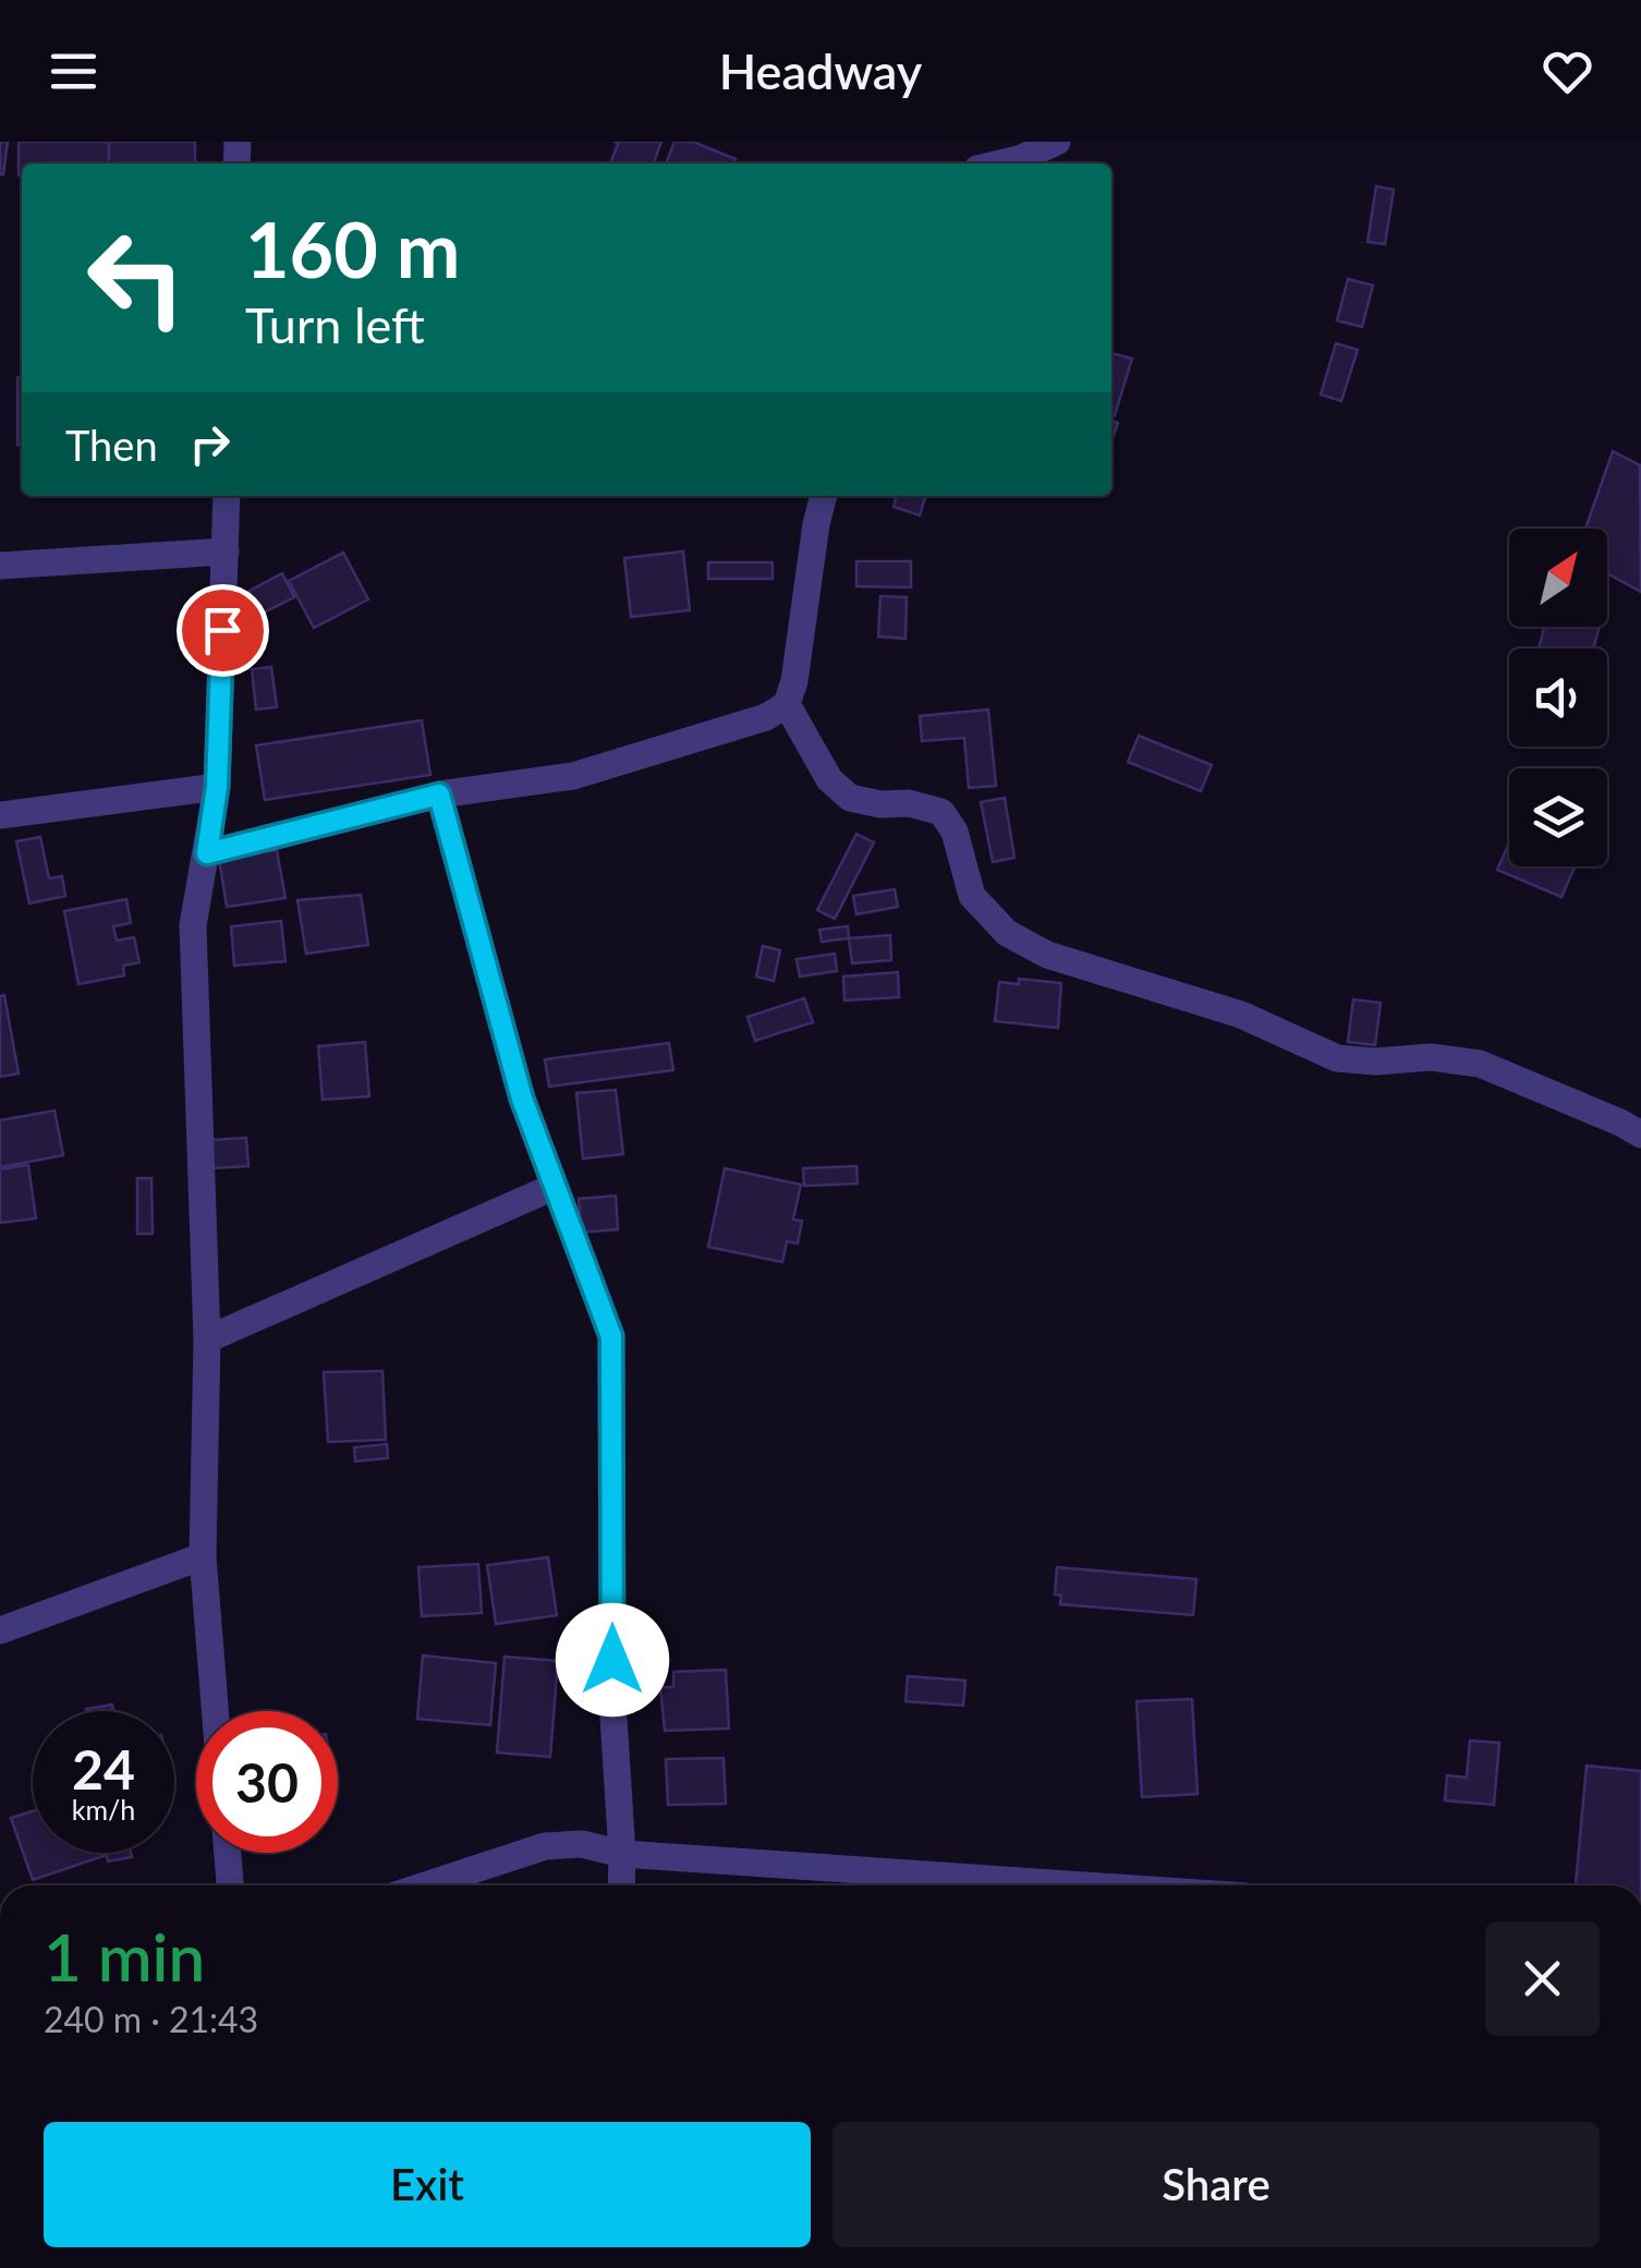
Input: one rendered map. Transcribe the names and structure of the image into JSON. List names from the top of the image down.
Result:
{
  "north": "top right",
  "page": {
    "header": "Headway",
    "turn": ["160 m", "Turn left"],
    "then": "Then",
    "speed": "24 km/h",
    "limit": "30",
    "heading": ["1 min", "240 m · 21:43"],
    "buttons": ["Exit", "Share"]
  }
}
